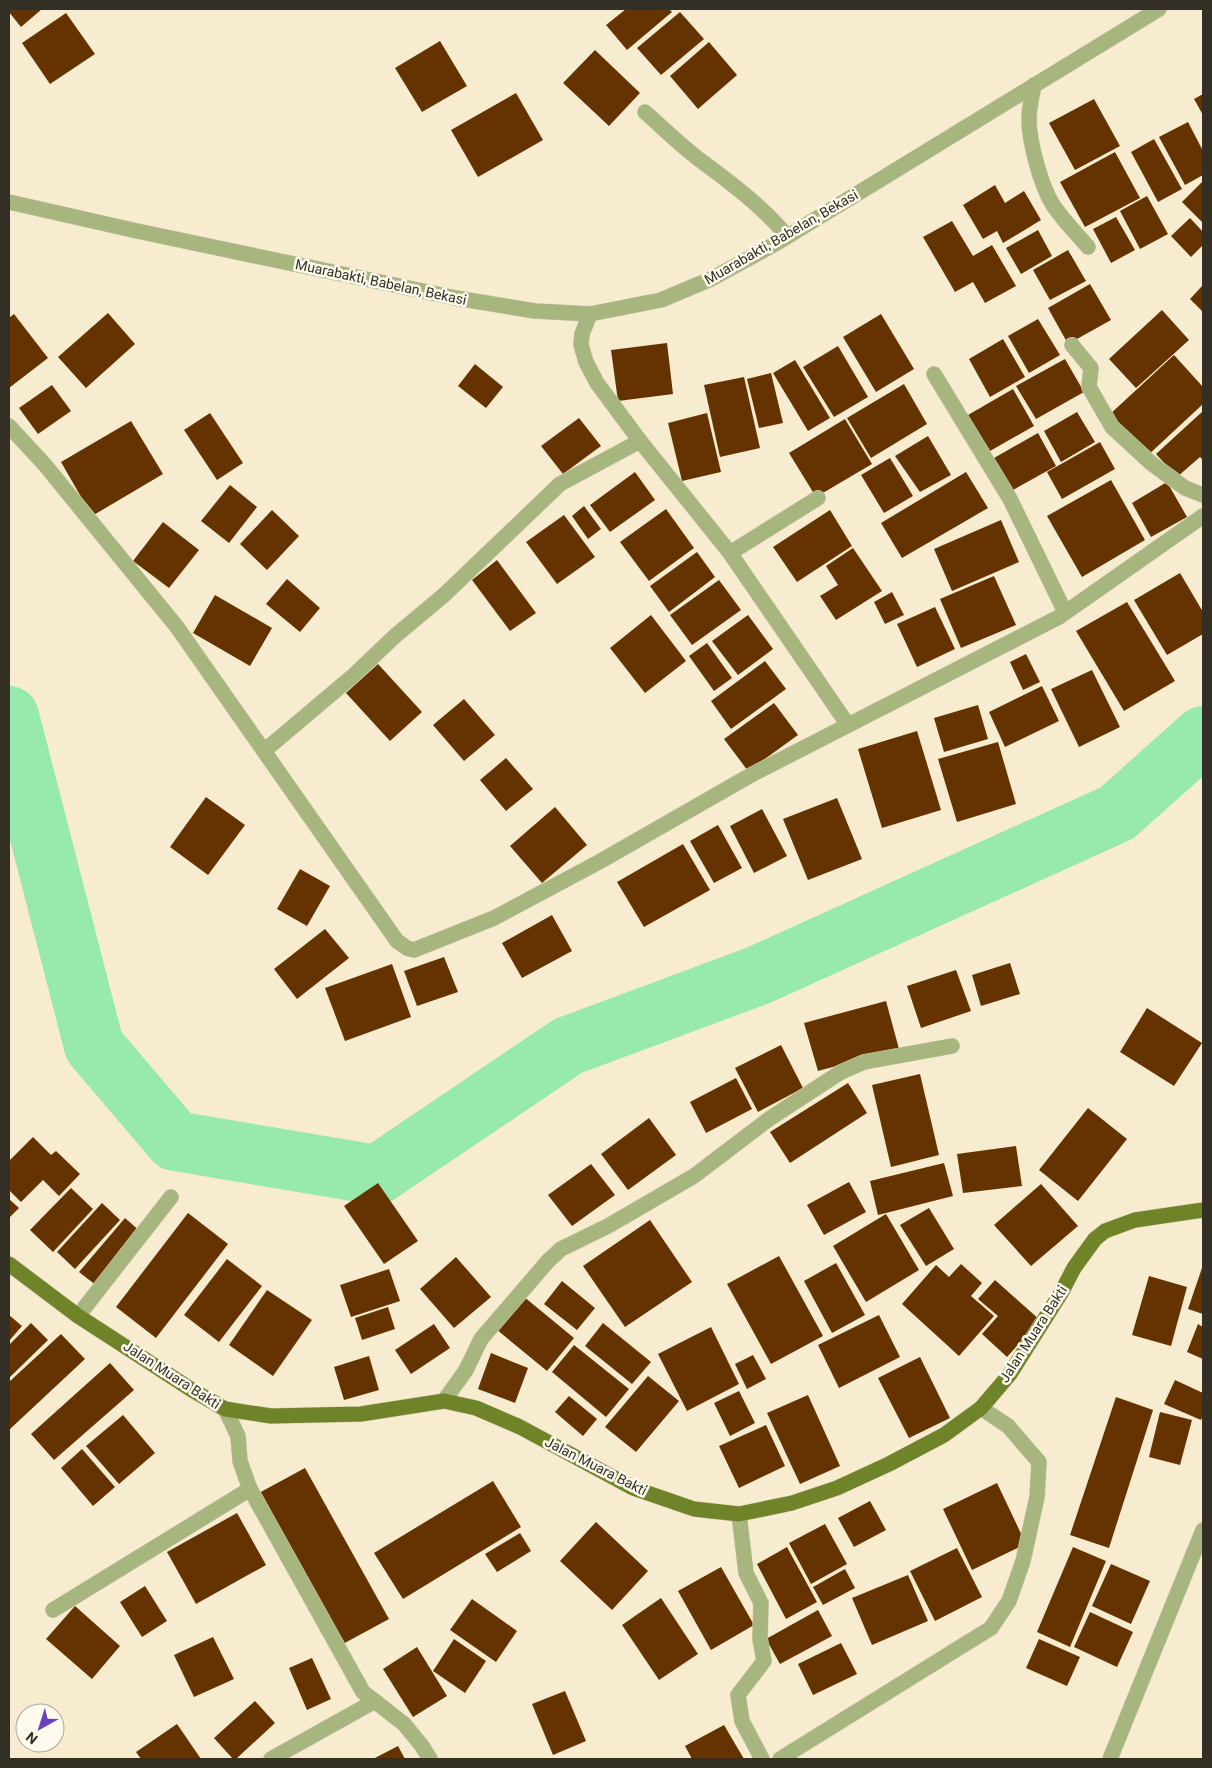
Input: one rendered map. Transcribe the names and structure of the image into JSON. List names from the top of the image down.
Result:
{
  "streets": {
    "main road": ["Jalan Muara Bakti"],
    "street": ["Muarabakti, Babelan, Bekasi"]
  },
  "north": "bottom left"
}
